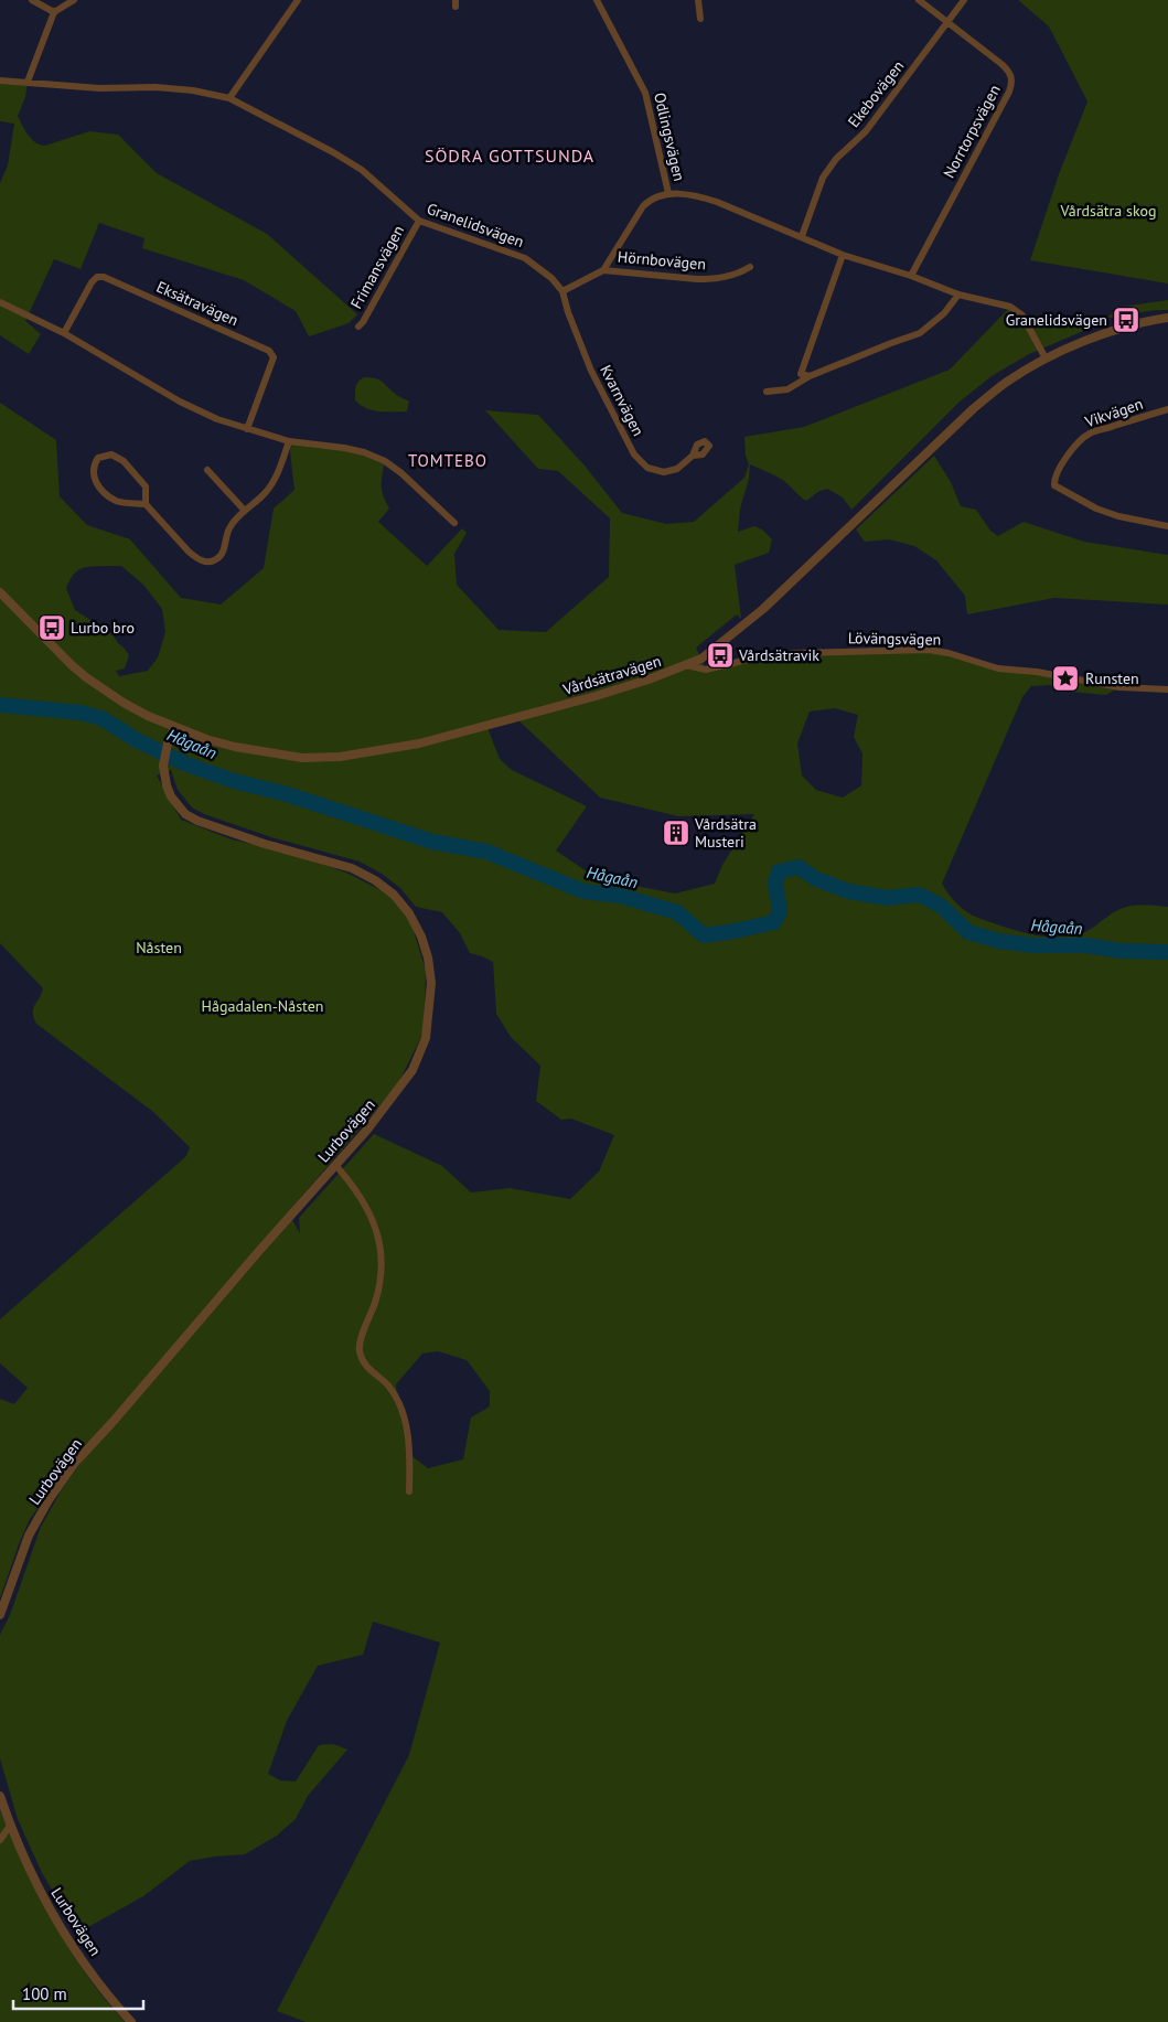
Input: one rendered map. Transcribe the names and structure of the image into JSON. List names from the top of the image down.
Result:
{
  "streets": {
    "street": [
      "Ekebovägen",
      "Norrtorpsvägen",
      "Odlingsvägen",
      "Granelidsvägen",
      "Hörnbovägen",
      "Frimansvägen",
      "Eksätravägen",
      "Kvarnvägen",
      "Vikvägen",
      "Lövängsvägen",
      "Vårdsätravägen",
      "Lurbovägen"
    ]
  },
  "crossings": [
    ["Ekebovägen", "Norrtorpsvägen"],
    ["Granelidsvägen", "Frimansvägen"],
    ["Granelidsvägen", "Kvarnvägen"],
    ["Lövängsvägen", "Vårdsätravägen"],
    ["Vårdsätravägen", "Lurbovägen"]
  ],
  "districts": ["SÖDRA GOTTSUNDA", "TOMTEBO"],
  "water": ["Hågaån"],
  "parks": ["Vårdsätra skog", "Nåsten", "Hågadalen-Nåsten"],
  "places": {
    "bus stop": ["Granelidsvägen", "Lurbo bro", "Vårdsätravik"],
    "place": ["Runsten"],
    "building": ["Vårdsätra Musteri"]
  },
  "scale_bar": "100 m"
}
